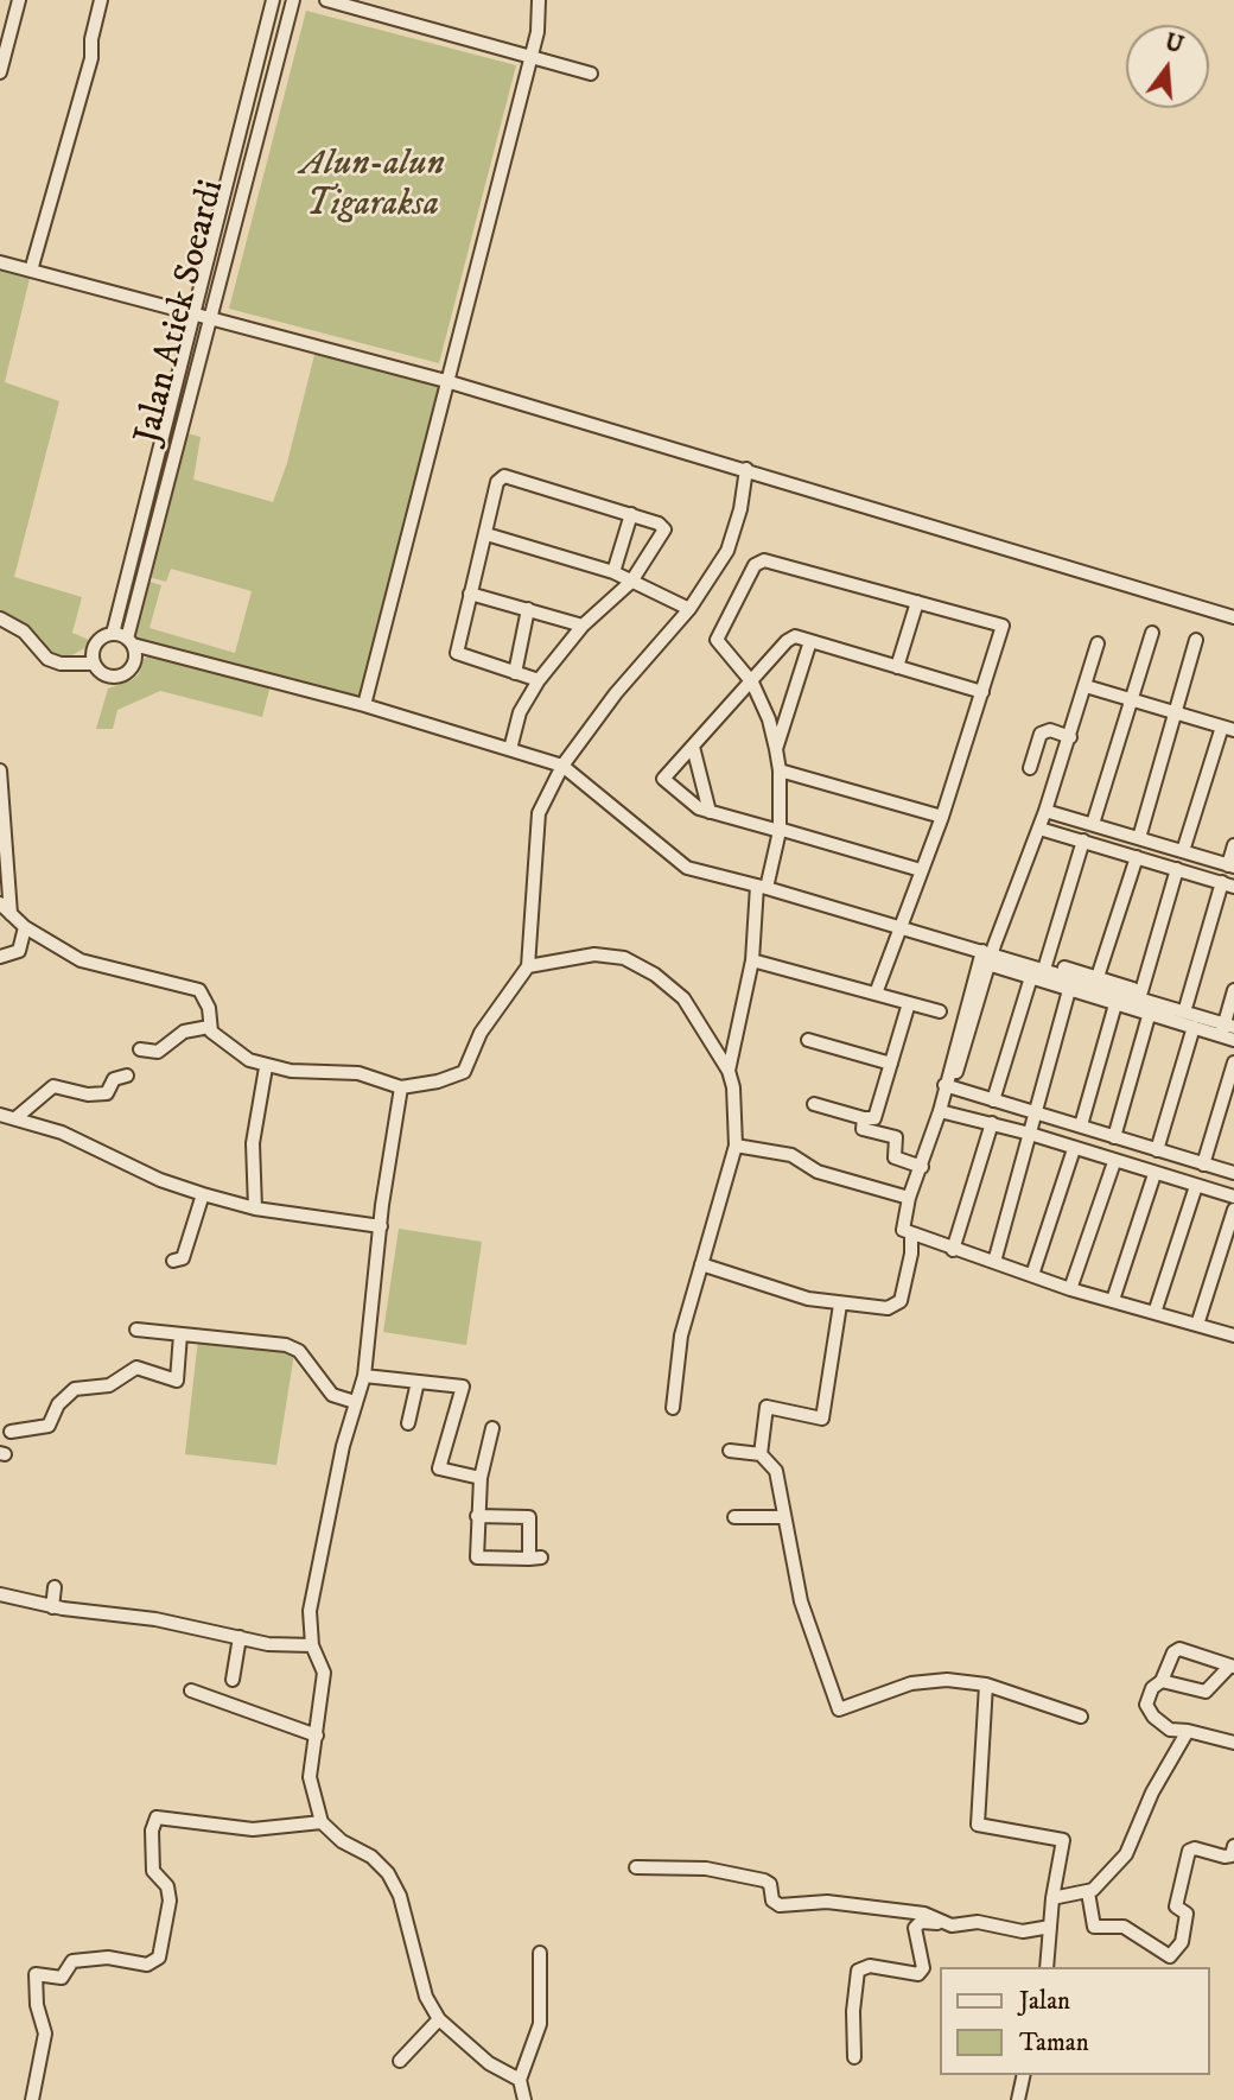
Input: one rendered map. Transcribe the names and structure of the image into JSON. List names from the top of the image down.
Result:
{
  "streets": {
    "street": ["Jalan Atiek Soeardi"]
  },
  "parks": ["Alun-alun Tigaraksa"],
  "legend": ["Jalan", "Taman"],
  "north": "top"
}
